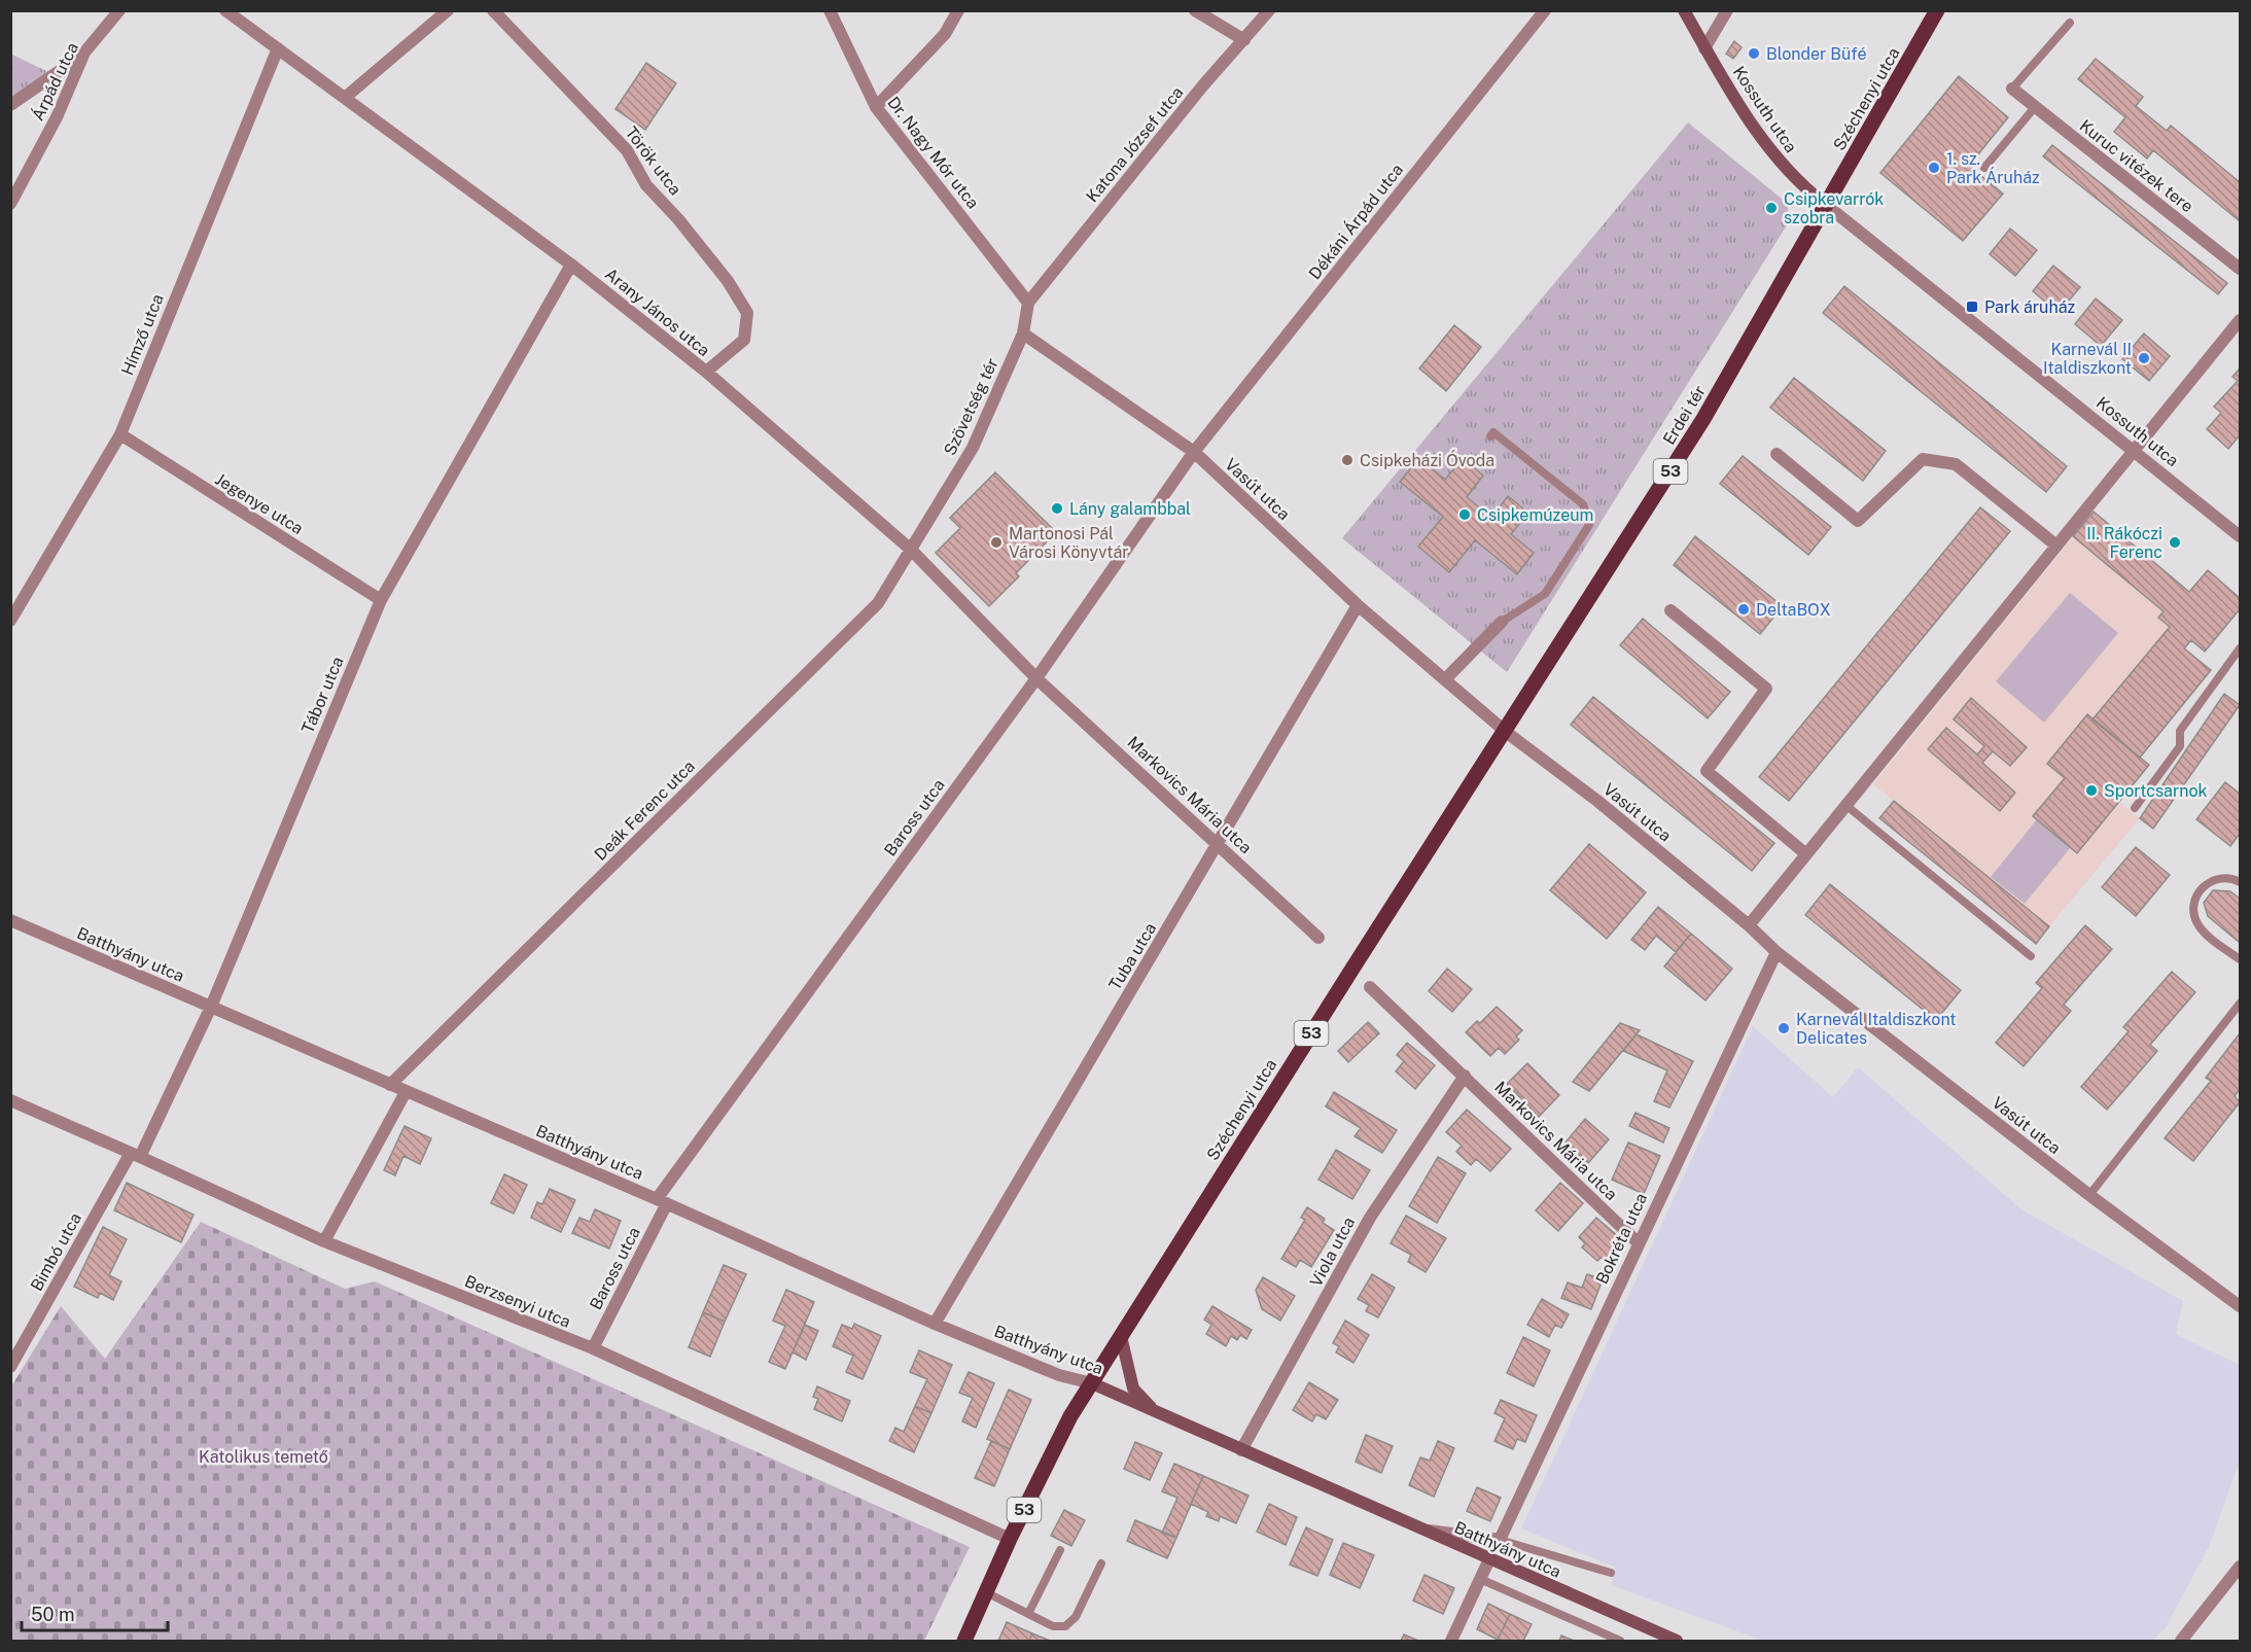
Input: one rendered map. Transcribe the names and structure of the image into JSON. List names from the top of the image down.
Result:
{
  "streets": {
    "main road": [
      "Széchenyi utca",
      "Kossuth utca",
      "Erdei tér",
      "53",
      "Batthyány utca"
    ],
    "street": [
      "Árpád utca",
      "Katona József utca",
      "Dr. Nagy Mór utca",
      "Török utca",
      "Kuruc vitézek tere",
      "Dékáni Árpád utca",
      "Arany János utca",
      "Hímző utca",
      "Szövetség tér",
      "Vasút utca",
      "Jegenye utca",
      "Tábor utca",
      "Markovics Mária utca",
      "Deák Ferenc utca",
      "Baross utca",
      "Tuba utca",
      "Bokréta utca",
      "Bimbó utca",
      "Viola utca",
      "Berzsenyi utca"
    ]
  },
  "crossings": [
    ["Széchenyi utca", "Kossuth utca"],
    ["Széchenyi utca", "Erdei tér"],
    ["Széchenyi utca", "53"],
    ["Széchenyi utca", "Vasút utca"],
    ["Széchenyi utca", "Batthyány utca"],
    ["Kossuth utca", "Erdei tér"],
    ["Katona József utca", "Dr. Nagy Mór utca"],
    ["Katona József utca", "Szövetség tér"],
    ["Dr. Nagy Mór utca", "Szövetség tér"],
    ["Török utca", "Arany János utca"],
    ["Dékáni Árpád utca", "Vasút utca"],
    ["Dékáni Árpád utca", "Baross utca"],
    ["Arany János utca", "Hímző utca"],
    ["Arany János utca", "Szövetség tér"],
    ["Arany János utca", "Tábor utca"],
    ["Arany János utca", "Markovics Mária utca"],
    ["Arany János utca", "Deák Ferenc utca"],
    ["Arany János utca", "Baross utca"],
    ["Hímző utca", "Jegenye utca"],
    ["Szövetség tér", "Vasút utca"],
    ["Szövetség tér", "Deák Ferenc utca"],
    ["Erdei tér", "Vasút utca"],
    ["53", "Batthyány utca"],
    ["53", "Berzsenyi utca"],
    ["Vasút utca", "Baross utca"],
    ["Vasút utca", "Tuba utca"],
    ["Vasút utca", "Bokréta utca"],
    ["Jegenye utca", "Tábor utca"],
    ["Tábor utca", "Batthyány utca"],
    ["Tábor utca", "Bimbó utca"],
    ["Tábor utca", "Berzsenyi utca"],
    ["Markovics Mária utca", "Baross utca"],
    ["Markovics Mária utca", "Tuba utca"],
    ["Markovics Mária utca", "Bokréta utca"],
    ["Markovics Mária utca", "Viola utca"],
    ["Deák Ferenc utca", "Batthyány utca"],
    ["Baross utca", "Batthyány utca"],
    ["Baross utca", "Berzsenyi utca"],
    ["Batthyány utca", "Tuba utca"],
    ["Batthyány utca", "Viola utca"],
    ["Bimbó utca", "Berzsenyi utca"]
  ],
  "parks": ["Katolikus temető"],
  "places": {
    "other": [
      "Blonder Büfé",
      "1. sz. Park Áruház",
      "Csipkevarrók szobra",
      "Karnevál II Italdiszkont",
      "Csipkeházi Óvoda",
      "Lány galambbal",
      "Csipkemúzeum",
      "Martonosi Pál Városi Könyvtár",
      "II. Rákóczi Ferenc",
      "DeltaBOX",
      "Sportcsarnok",
      "Karnevál Italdiszkont Delicates"
    ],
    "transit": ["Park áruház"]
  },
  "scale_bar": "50 m"
}
